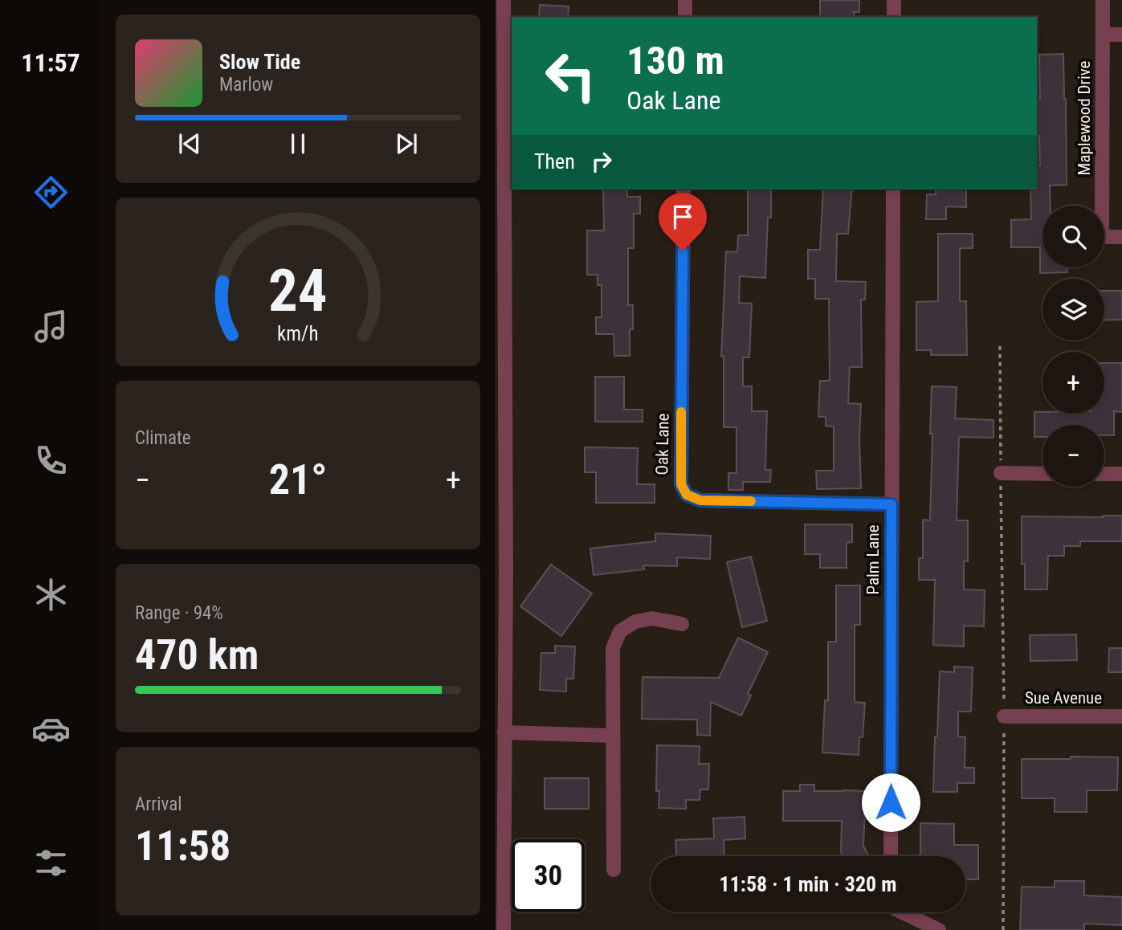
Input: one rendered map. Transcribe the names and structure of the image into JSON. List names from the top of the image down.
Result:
{
  "streets": {
    "street": [
      "Maplewood Drive",
      "Oak Lane",
      "Palm Lane",
      "Sue Avenue"
    ]
  },
  "crossings": [
    ["Oak Lane", "Palm Lane"]
  ],
  "page": {
    "tabs": "11:57",
    "turn": ["130 m", "Oak Lane"],
    "song": ["Slow Tide", "Marlow"],
    "then": "Then",
    "map_buttons": ["+", "−"],
    "tile": [
      "Climate",
      ["Range · 94%", "470 km"],
      ["Arrival", "11:58"]
    ],
    "heat": ["−", "21°", "+"],
    "limit": "30",
    "trip": "11:58 · 1 min · 320 m",
    "gauge": ["24", "km/h"]
  }
}
